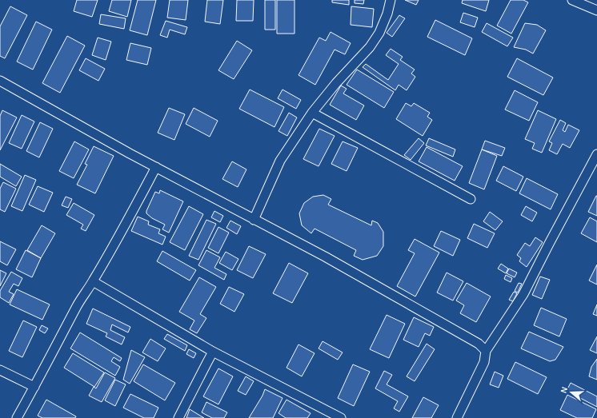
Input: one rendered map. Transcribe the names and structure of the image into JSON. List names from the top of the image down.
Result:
{
  "north": "left"
}
